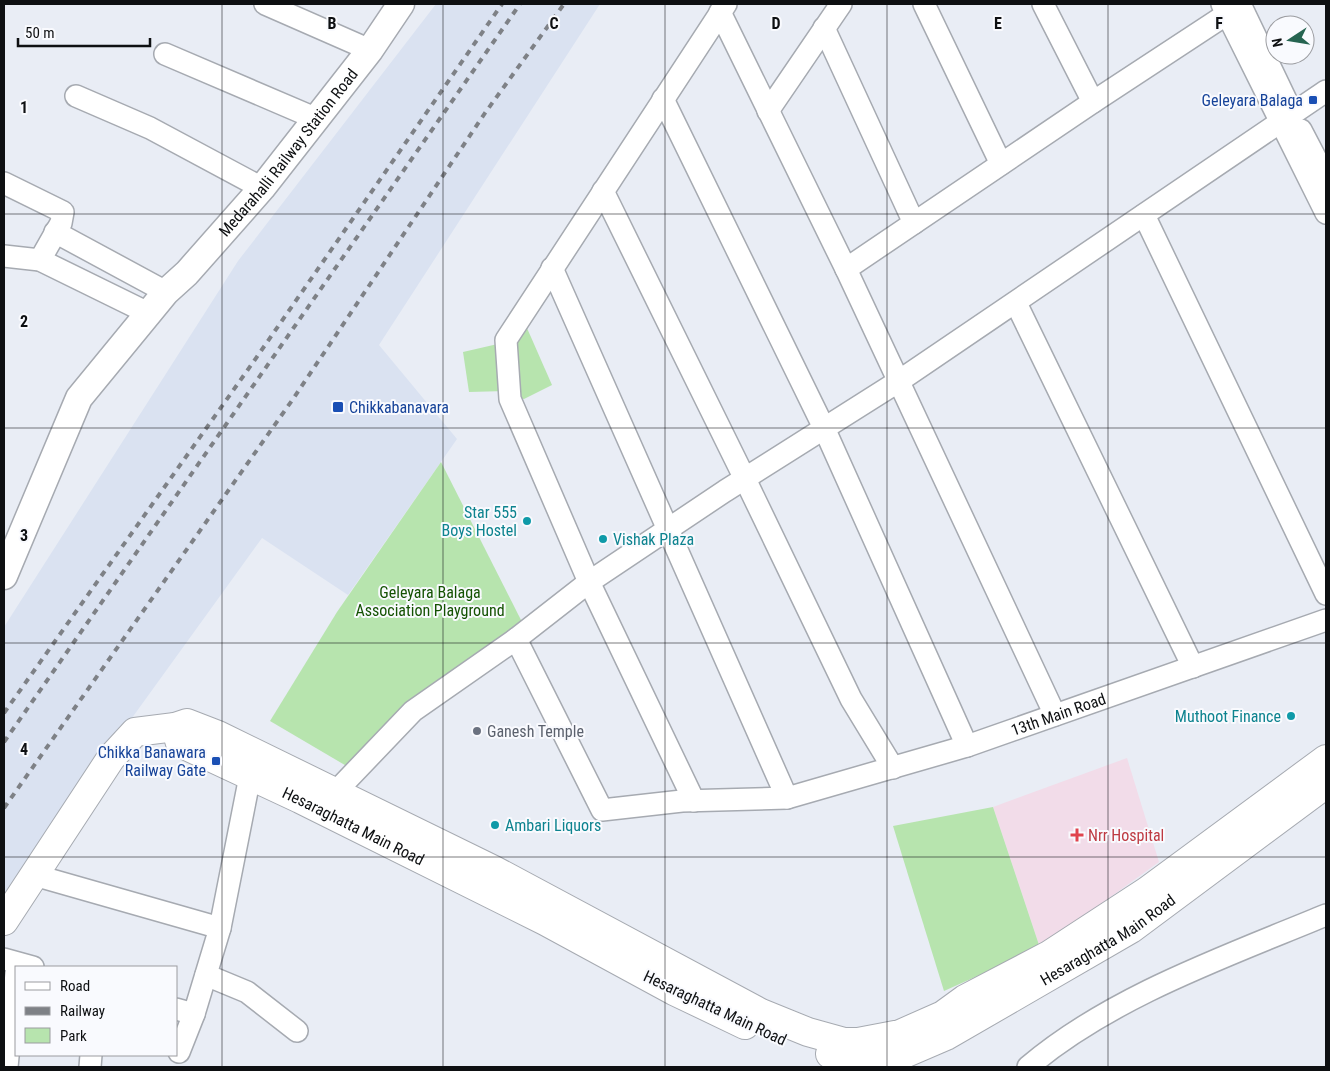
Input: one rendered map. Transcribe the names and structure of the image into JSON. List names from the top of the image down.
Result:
{
  "streets": {
    "main road": ["Hesaraghatta Main Road"],
    "street": ["Medarahalli Railway Station Road", "13th Main Road"]
  },
  "parks": ["Geleyara Balaga Association Playground"],
  "places": {
    "transit": ["Geleyara Balaga", "Chikkabanavara", "Chikka Banawara Railway Gate"],
    "other": [
      "Star 555 Boys Hostel",
      "Vishak Plaza",
      "Muthoot Finance",
      "Ganesh Temple",
      "Ambari Liquors"
    ],
    "health": ["Nrr Hospital"]
  },
  "legend": ["Road", "Railway", "Park"],
  "scale_bar": "50 m",
  "north": "left",
  "grid": {
    "columns": [
      "B",
      "C",
      "D",
      "E",
      "F"
    ],
    "rows": [
      "1",
      "2",
      "3",
      "4"
    ]
  }
}
